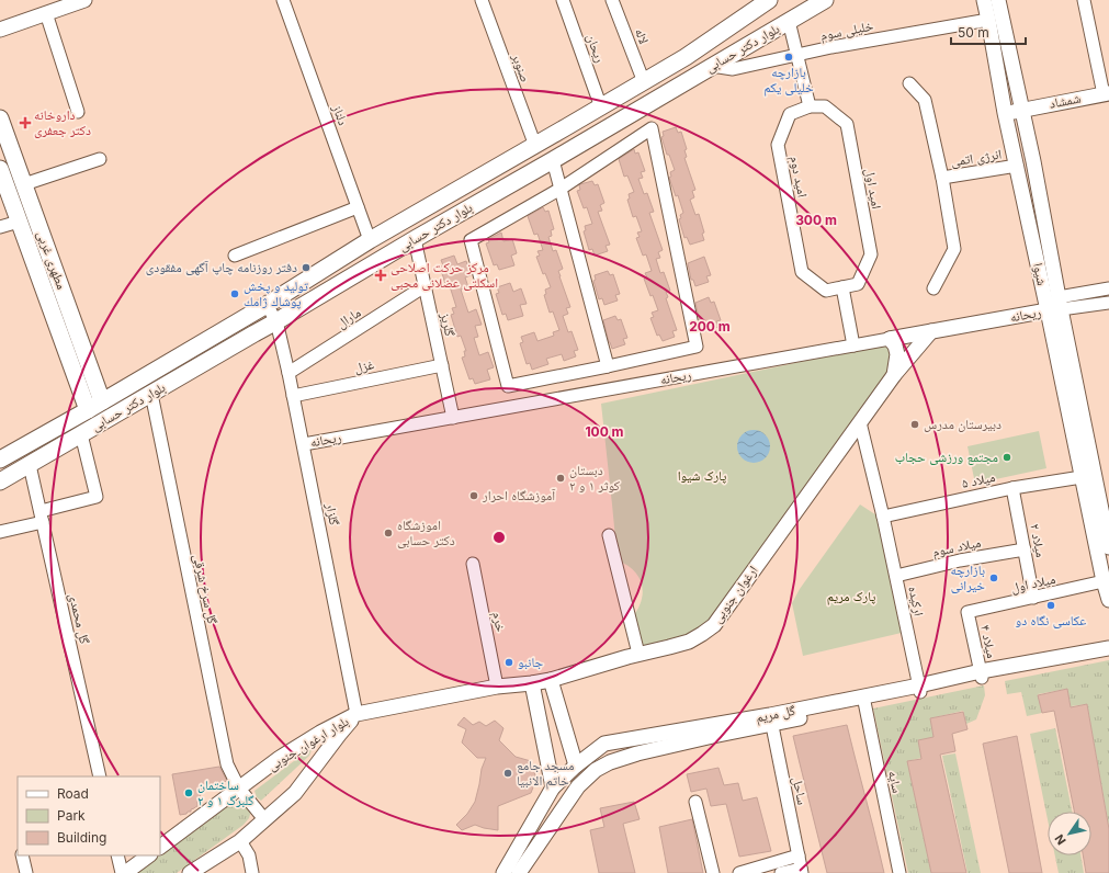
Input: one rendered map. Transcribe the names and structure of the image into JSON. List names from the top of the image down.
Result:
{
  "streets": {
    "main road": ["بلوار دکتر حسابی", "مطهری غربی"],
    "street": [
      "خلیلی سوم",
      "لاله",
      "ریحان",
      "صنوبر",
      "شمشاد",
      "دلناز",
      "انرژی اتمی",
      "امید دوم",
      "امید اول",
      "شیوا",
      "ریحانه",
      "مارال",
      "گلریز",
      "غزل",
      "میلاد ۵",
      "گلزار",
      "میلاد ۲",
      "میلاد سوم",
      "میلاد اول",
      "گل سرخ شرقی",
      "ارغوان جنوبی",
      "ارکیده",
      "گل محمدی",
      "خرم",
      "میلاد ۴",
      "گل مریم",
      "بلوار ارغوان جنوبی",
      "سایه",
      "ساحل"
    ]
  },
  "crossings": [
    ["خلیلی سوم", "بلوار دکتر حسابی"],
    ["خلیلی سوم", "شیوا"],
    ["لاله", "بلوار دکتر حسابی"],
    ["ریحان", "بلوار دکتر حسابی"],
    ["بلوار دکتر حسابی", "صنوبر"],
    ["بلوار دکتر حسابی", "دلناز"],
    ["بلوار دکتر حسابی", "مطهری غربی"],
    ["بلوار دکتر حسابی", "گلریز"],
    ["بلوار دکتر حسابی", "گلزار"],
    ["بلوار دکتر حسابی", "گل سرخ شرقی"],
    ["بلوار دکتر حسابی", "گل محمدی"],
    ["شمشاد", "شیوا"],
    ["انرژی اتمی", "شیوا"],
    ["امید دوم", "امید اول"],
    ["شیوا", "ریحانه"],
    ["شیوا", "میلاد ۵"],
    ["شیوا", "میلاد اول"],
    ["ریحانه", "گلریز"],
    ["ریحانه", "گلزار"],
    ["ریحانه", "ارغوان جنوبی"],
    ["مارال", "گلریز"],
    ["مارال", "گلزار"],
    ["گلریز", "غزل"],
    ["غزل", "گلزار"],
    ["میلاد ۵", "میلاد ۲"],
    ["میلاد ۵", "ارکیده"],
    ["گلزار", "ارغوان جنوبی"],
    ["گلزار", "بلوار ارغوان جنوبی"],
    ["میلاد ۲", "میلاد سوم"],
    ["میلاد ۲", "میلاد اول"],
    ["میلاد سوم", "ارکیده"],
    ["میلاد اول", "میلاد ۴"],
    ["گل سرخ شرقی", "بلوار ارغوان جنوبی"],
    ["ارغوان جنوبی", "ارکیده"],
    ["ارغوان جنوبی", "خرم"],
    ["ارغوان جنوبی", "بلوار ارغوان جنوبی"],
    ["ارکیده", "گل مریم"],
    ["میلاد ۴", "گل مریم"],
    ["گل مریم", "سایه"],
    ["گل مریم", "ساحل"]
  ],
  "parks": ["پارک شیوا", "پارک مریم"],
  "places": {
    "other": [
      "بازارچه خلیلی یکم",
      "دفتر روزنامه چاپ آگهی مفقودی",
      "توليد و پخش پوشاك ژامك",
      "دبیرستان مدرس",
      "مجتمع ورزشی حجاب",
      "دبستان کوثر ۱ و ۲",
      "آموزشگاه احرار",
      "اموزشگاه دکتر حسابی",
      "بازارچه خیرانی",
      "عکاسی نگاه دو",
      "جانبو",
      "مسجد جامع خاتم الانبیا",
      "ساختمان گلبرگ ۱ و ۲"
    ],
    "health": ["داروخانه دکتر جعفری", "مرکز حرکت اصلاحی اسکلتی عضلانی محبی"]
  },
  "legend": ["Road", "Park", "Building"],
  "scale_bar": "50 m",
  "north": "bottom left",
  "rings": ["300 m", "200 m", "100 m"]
}
